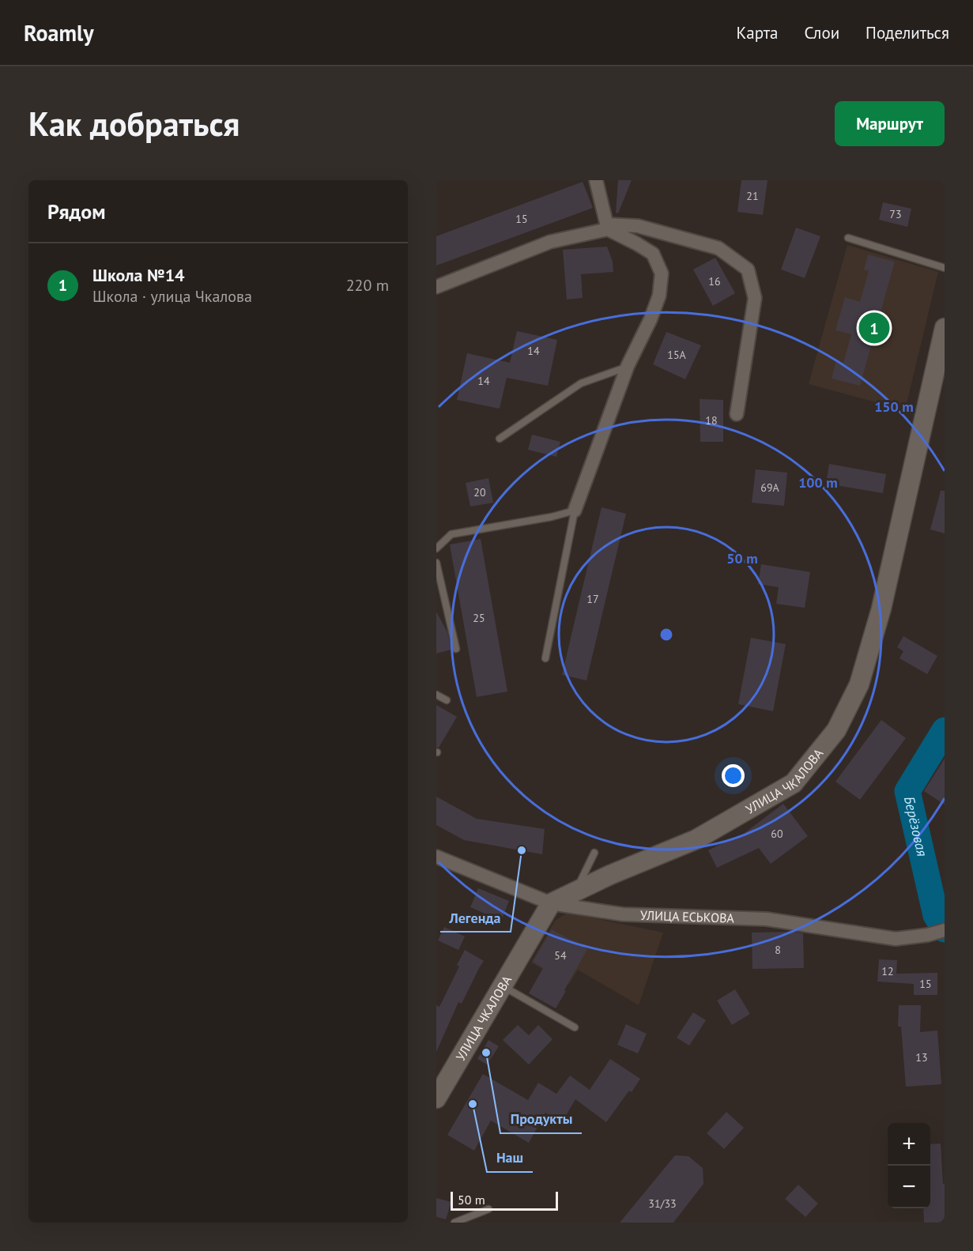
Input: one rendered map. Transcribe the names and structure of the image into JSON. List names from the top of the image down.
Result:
{
  "streets": {
    "street": ["УЛИЦА ЧКАЛОВА", "УЛИЦА ЕСЬКОВА"]
  },
  "crossings": [
    ["УЛИЦА ЧКАЛОВА", "УЛИЦА ЕСЬКОВА"]
  ],
  "water": ["Берёзовая"],
  "places": ["Легенда", "Продукты", "Наш"],
  "house_numbers": [
    "21",
    "73",
    "15",
    "16",
    "14",
    "15А",
    "14",
    "18",
    "69А",
    "20",
    "17",
    "25",
    "60",
    "8",
    "54",
    "12",
    "15",
    "13",
    "31/33"
  ],
  "scale_bar": "50 m",
  "page": {
    "header": "Roamly",
    "nav": ["Карта", "Слои", "Поделиться"],
    "buttons": "Маршрут",
    "title": "Как добраться",
    "heading": "Рядом",
    "list": [
      {
        "mark": "1",
        "name": "Школа №14",
        "note": "Школа · улица Чкалова",
        "value": "220 m"
      }
    ],
    "pins": "1",
    "map_buttons": ["+", "−"],
    "scale": "50 m"
  },
  "rings": ["150 m", "100 m", "50 m"]
}
